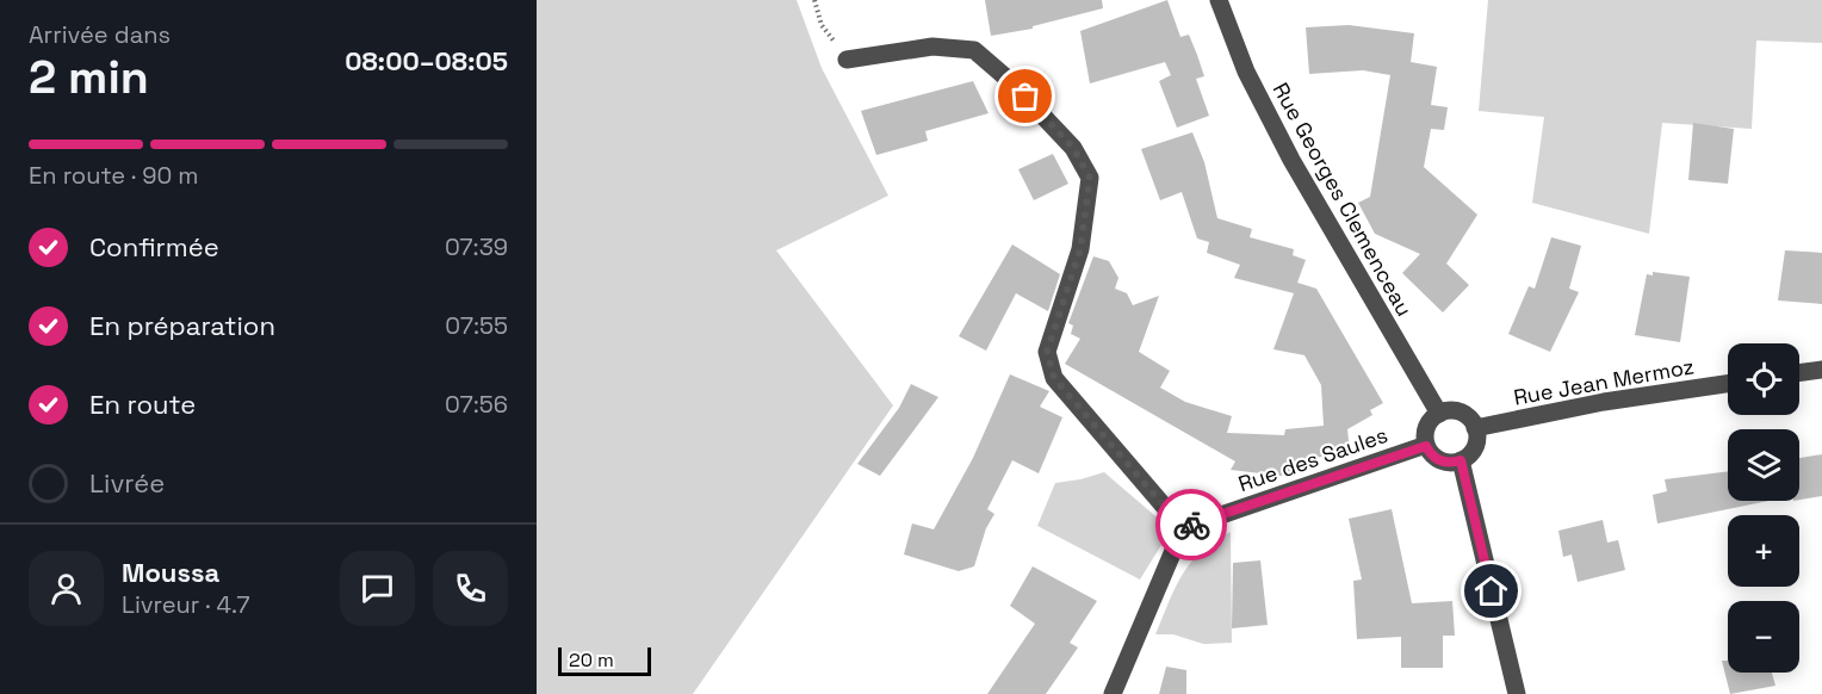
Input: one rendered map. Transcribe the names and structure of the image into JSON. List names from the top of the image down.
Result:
{
  "streets": {
    "street": ["Rue Georges Clemenceau", "Rue Jean Mermoz", "Rue des Saules"]
  },
  "crossings": [
    ["Rue Georges Clemenceau", "Rue Jean Mermoz"],
    ["Rue Georges Clemenceau", "Rue des Saules"],
    ["Rue Jean Mermoz", "Rue des Saules"]
  ],
  "scale_bar": "20 m",
  "page": {
    "heading": ["2 min", "Arrivée dans", "08:00–08:05"],
    "panel": ["Moussa", "Livreur · 4.7"],
    "bar": "En route · 90 m",
    "list": [
      ["Confirmée", "07:39"],
      ["En préparation", "07:55"],
      ["En route", "07:56"],
      "Livrée"
    ],
    "map_buttons": ["+", "−"],
    "scale": "20 m"
  }
}
